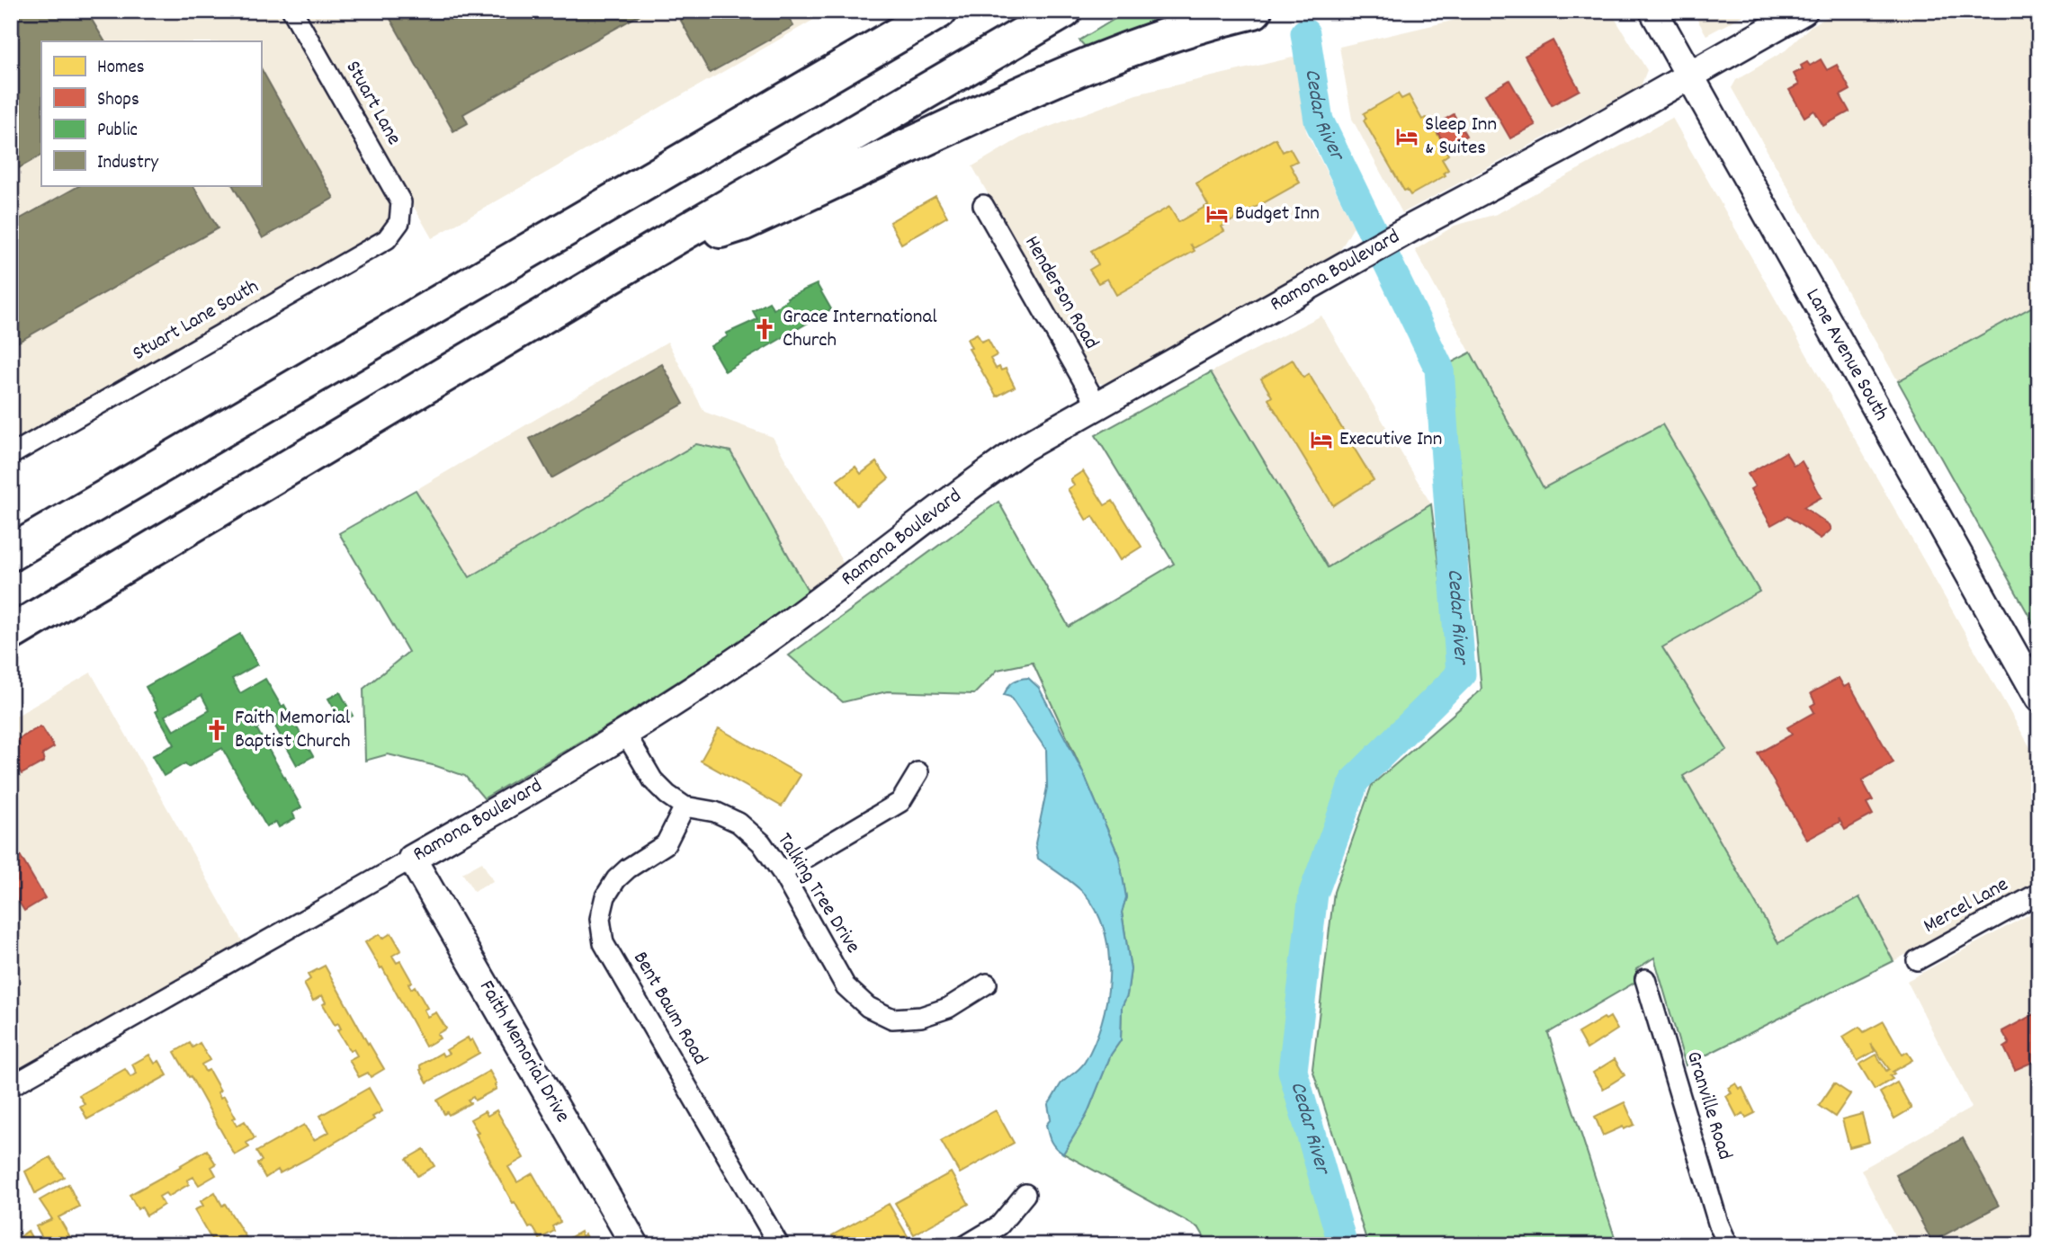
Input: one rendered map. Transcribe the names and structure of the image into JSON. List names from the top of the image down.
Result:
{
  "streets": {
    "street": [
      "Stuart Lane",
      "Ramona Boulevard",
      "Henderson Road",
      "Stuart Lane South",
      "Lane Avenue South",
      "Talking Tree Drive",
      "Mercel Lane",
      "Bent Baum Road",
      "Faith Memorial Drive",
      "Granville Road"
    ]
  },
  "crossings": [
    ["Stuart Lane", "Stuart Lane South"],
    ["Ramona Boulevard", "Henderson Road"],
    ["Ramona Boulevard", "Lane Avenue South"],
    ["Ramona Boulevard", "Talking Tree Drive"],
    ["Ramona Boulevard", "Faith Memorial Drive"],
    ["Talking Tree Drive", "Bent Baum Road"]
  ],
  "water": ["Cedar River"],
  "places": {
    "hotel": ["Sleep Inn & Suites", "Budget Inn", "Executive Inn"],
    "church": ["Grace International Church", "Faith Memorial Baptist Church"]
  },
  "legend": [
    "Homes",
    "Shops",
    "Public",
    "Industry"
  ]
}
